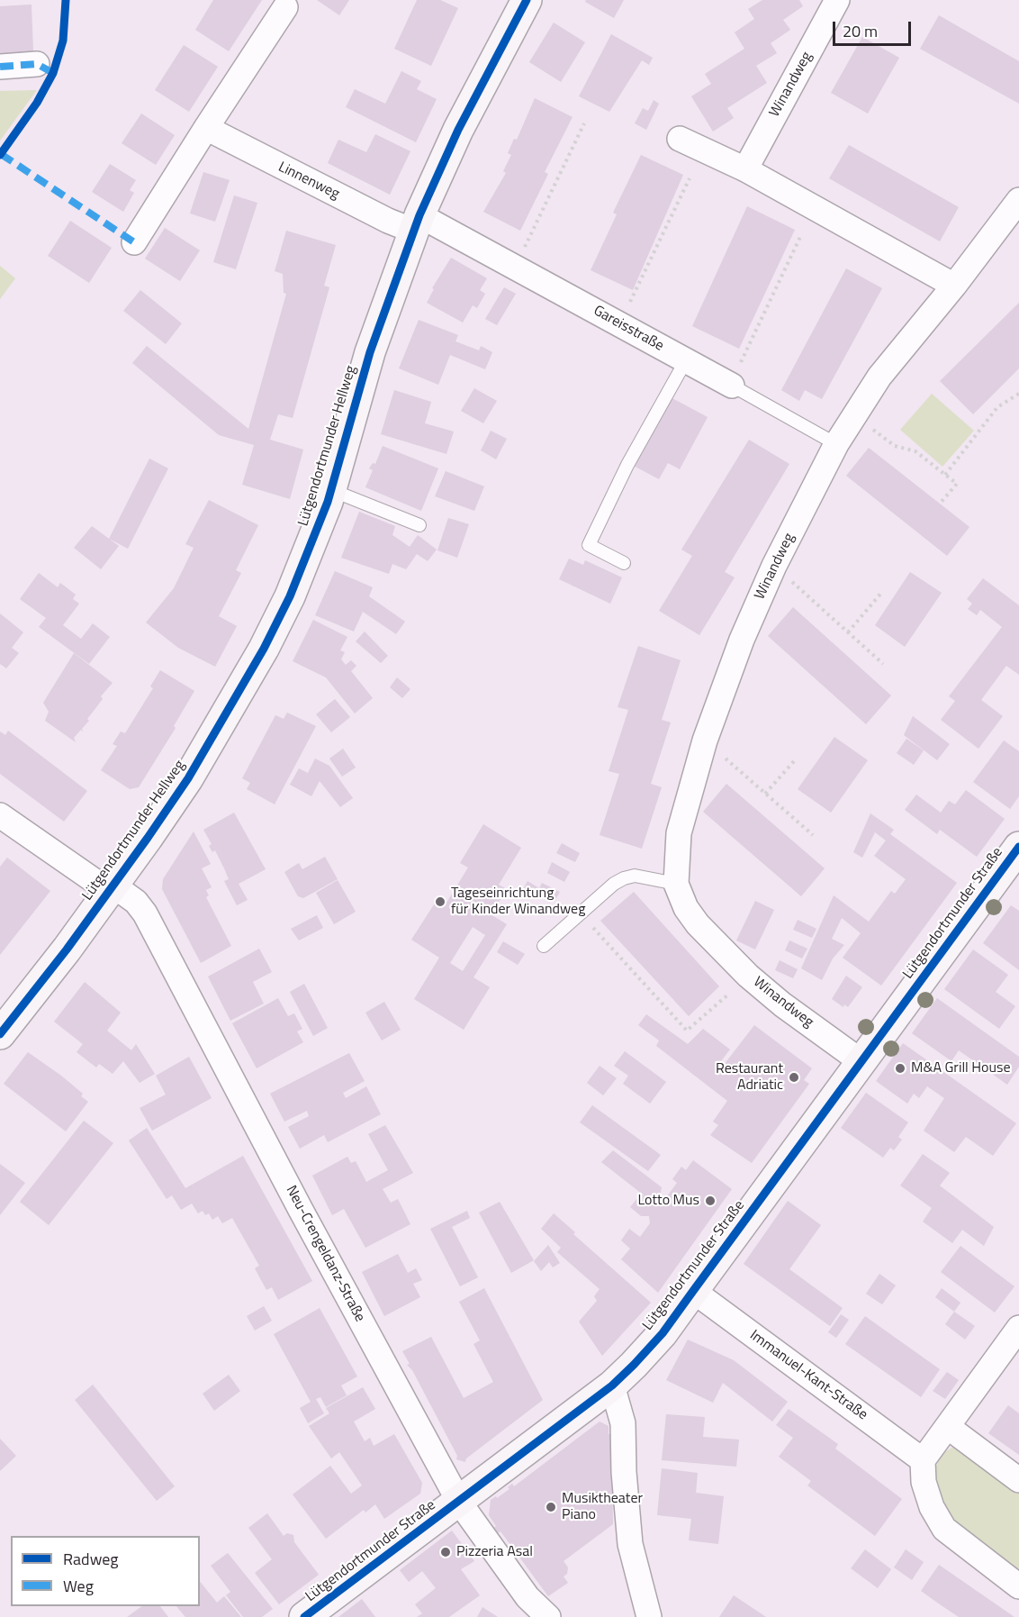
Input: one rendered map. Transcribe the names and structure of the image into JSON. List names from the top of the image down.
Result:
{
  "streets": {
    "main road": ["Lütgendortmunder Hellweg", "Lütgendortmunder Straße"],
    "street": [
      "Winandweg",
      "Linnenweg",
      "Gareisstraße",
      "Neu-Crengeldanz-Straße",
      "Immanuel-Kant-Straße"
    ]
  },
  "crossings": [
    ["Winandweg", "Gareisstraße"],
    ["Winandweg", "Lütgendortmunder Straße"],
    ["Linnenweg", "Gareisstraße"],
    ["Linnenweg", "Lütgendortmunder Hellweg"],
    ["Gareisstraße", "Lütgendortmunder Hellweg"],
    ["Lütgendortmunder Hellweg", "Neu-Crengeldanz-Straße"],
    ["Lütgendortmunder Straße", "Neu-Crengeldanz-Straße"],
    ["Lütgendortmunder Straße", "Immanuel-Kant-Straße"]
  ],
  "places": [
    "Tageseinrichtung für Kinder Winandweg",
    "M&A Grill House",
    "Restaurant Adriatic",
    "Lotto Mus",
    "Musiktheater Piano",
    "Pizzeria Asal"
  ],
  "legend": ["Radweg", "Weg"],
  "scale_bar": "20 m"
}
